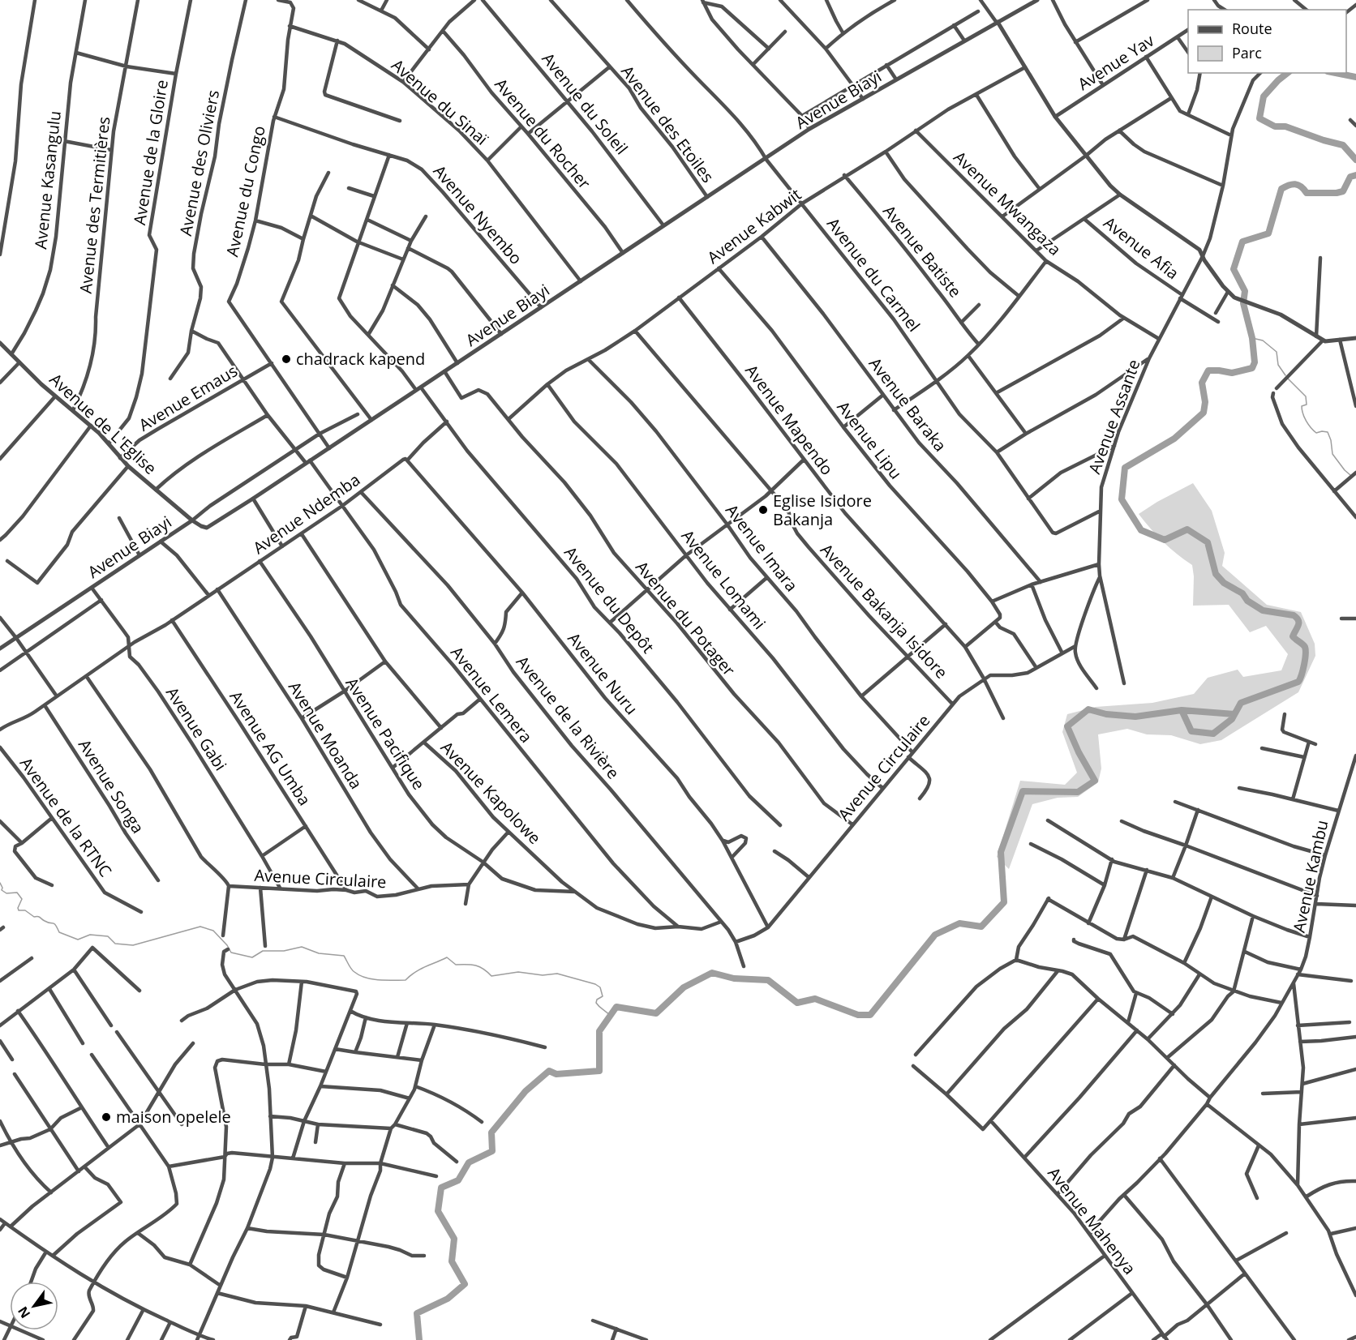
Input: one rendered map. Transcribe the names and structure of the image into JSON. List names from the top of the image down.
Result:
{
  "streets": {
    "street": [
      "Avenue Yav",
      "Avenue Biayi",
      "Avenue du Sinaï",
      "Avenue du Soleil",
      "Avenue des Etoiles",
      "Avenue du Rocher",
      "Avenue de la Gloire",
      "Avenue des Oliviers",
      "Avenue Kasangulu",
      "Avenue du Congo",
      "Avenue Mwangaza",
      "Avenue des Termitières",
      "Avenue Nyembo",
      "Avenue Kabwit",
      "Avenue Afia",
      "Avenue Batiste",
      "Avenue du Carmel",
      "Avenue Emaus",
      "Avenue Baraka",
      "Avenue Assante",
      "Avenue Mapendo",
      "Avenue de L'Eglise",
      "Avenue Lipu",
      "Avenue Ndemba",
      "Avenue Imara",
      "Avenue Lomami",
      "Avenue du Depôt",
      "Avenue Bakanja Isidore",
      "Avenue du Potager",
      "Avenue Nuru",
      "Avenue Lemera",
      "Avenue de la Rivière",
      "Avenue Gabi",
      "Avenue Pacifique",
      "Avenue Moanda",
      "Avenue AG Umba",
      "Avenue Circulaire",
      "Avenue Songa",
      "Avenue Kapolowe",
      "Avenue de la RTNC",
      "Avenue Kambu",
      "Avenue Mahenya"
    ]
  },
  "crossings": [
    ["Avenue Biayi", "Avenue du Sinaï"],
    ["Avenue Biayi", "Avenue du Soleil"],
    ["Avenue Biayi", "Avenue des Etoiles"],
    ["Avenue Biayi", "Avenue du Rocher"],
    ["Avenue Biayi", "Avenue du Congo"],
    ["Avenue Biayi", "Avenue Nyembo"],
    ["Avenue Biayi", "Avenue du Carmel"],
    ["Avenue Biayi", "Avenue de L'Eglise"],
    ["Avenue Biayi", "Avenue du Depôt"],
    ["Avenue Biayi", "Avenue du Potager"],
    ["Avenue Biayi", "Avenue Lemera"],
    ["Avenue Biayi", "Avenue Gabi"],
    ["Avenue du Sinaï", "Avenue du Congo"],
    ["Avenue de la Gloire", "Avenue de L'Eglise"],
    ["Avenue Kasangulu", "Avenue de L'Eglise"],
    ["Avenue du Congo", "Avenue Nyembo"],
    ["Avenue du Congo", "Avenue Emaus"],
    ["Avenue Mwangaza", "Avenue Kabwit"],
    ["Avenue Mwangaza", "Avenue Assante"],
    ["Avenue des Termitières", "Avenue de L'Eglise"],
    ["Avenue Kabwit", "Avenue Batiste"],
    ["Avenue Kabwit", "Avenue du Carmel"],
    ["Avenue Kabwit", "Avenue Baraka"],
    ["Avenue Kabwit", "Avenue Mapendo"],
    ["Avenue Kabwit", "Avenue Lipu"],
    ["Avenue Kabwit", "Avenue Imara"],
    ["Avenue Kabwit", "Avenue Lomami"],
    ["Avenue Kabwit", "Avenue Bakanja Isidore"],
    ["Avenue Kabwit", "Avenue du Potager"],
    ["Avenue Afia", "Avenue Assante"],
    ["Avenue du Carmel", "Avenue Assante"],
    ["Avenue Emaus", "Avenue de L'Eglise"],
    ["Avenue Mapendo", "Avenue Circulaire"],
    ["Avenue Ndemba", "Avenue du Depôt"],
    ["Avenue Ndemba", "Avenue Nuru"],
    ["Avenue Ndemba", "Avenue Lemera"],
    ["Avenue Ndemba", "Avenue de la Rivière"],
    ["Avenue Ndemba", "Avenue Gabi"],
    ["Avenue Ndemba", "Avenue Pacifique"],
    ["Avenue Ndemba", "Avenue Moanda"],
    ["Avenue Ndemba", "Avenue AG Umba"],
    ["Avenue Ndemba", "Avenue Songa"],
    ["Avenue Ndemba", "Avenue Kapolowe"],
    ["Avenue Imara", "Avenue Circulaire"],
    ["Avenue Lomami", "Avenue Circulaire"],
    ["Avenue Bakanja Isidore", "Avenue Circulaire"],
    ["Avenue du Potager", "Avenue Circulaire"],
    ["Avenue Lemera", "Avenue Kapolowe"],
    ["Avenue de la Rivière", "Avenue Circulaire"],
    ["Avenue de la Rivière", "Avenue Kapolowe"],
    ["Avenue Gabi", "Avenue Circulaire"],
    ["Avenue Pacifique", "Avenue Kapolowe"],
    ["Avenue Moanda", "Avenue Circulaire"],
    ["Avenue AG Umba", "Avenue Circulaire"],
    ["Avenue Kambu", "Avenue Mahenya"]
  ],
  "places": ["chadrack kapend", "Eglise Isidore Bakanja", "maison opelele"],
  "legend": ["Route", "Parc"],
  "north": "bottom left"
}
